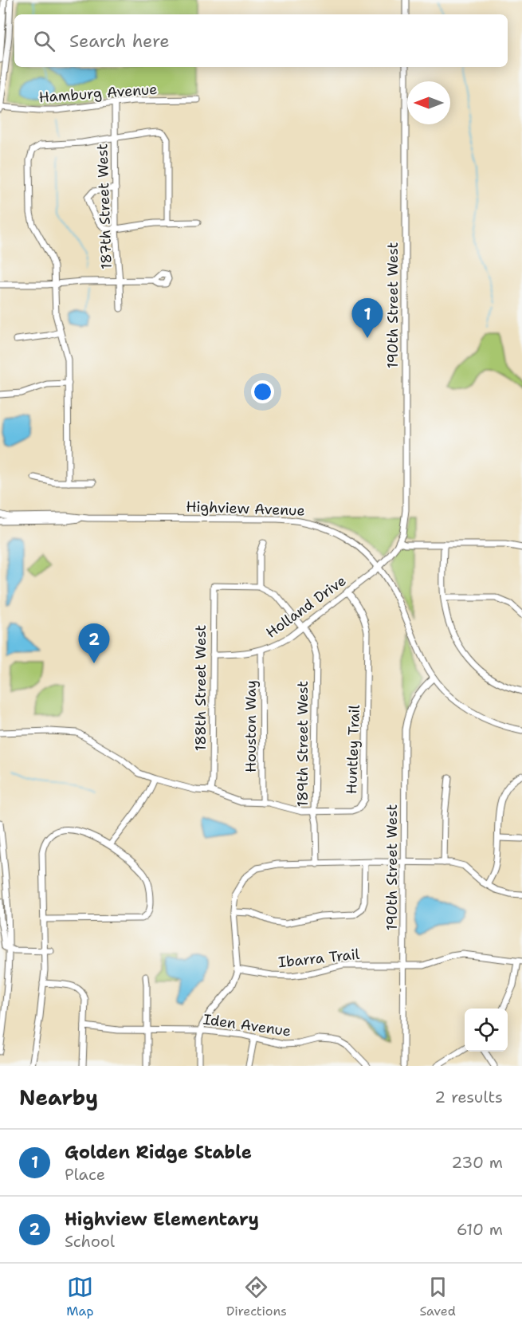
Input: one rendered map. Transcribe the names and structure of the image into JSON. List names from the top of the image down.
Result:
{
  "streets": {
    "street": [
      "Hamburg Avenue",
      "187th Street West",
      "190th Street West",
      "Highview Avenue",
      "Holland Drive",
      "188th Street West",
      "Houston Way",
      "189th Street West",
      "Huntley Trail",
      "Ibarra Trail",
      "Iden Avenue"
    ]
  },
  "crossings": [
    ["Hamburg Avenue", "187th Street West"],
    ["190th Street West", "Highview Avenue"],
    ["190th Street West", "Holland Drive"],
    ["190th Street West", "Ibarra Trail"],
    ["Highview Avenue", "Holland Drive"],
    ["Holland Drive", "188th Street West"],
    ["Holland Drive", "Houston Way"],
    ["Holland Drive", "189th Street West"],
    ["Holland Drive", "Huntley Trail"],
    ["188th Street West", "189th Street West"],
    ["188th Street West", "Huntley Trail"],
    ["Houston Way", "Huntley Trail"],
    ["189th Street West", "Huntley Trail"]
  ],
  "north": "left",
  "page": {
    "search": "Search here",
    "pins": ["1", "2"],
    "heading": ["Nearby", "2 results"],
    "list": [
      {
        "mark": "1",
        "name": "Golden Ridge Stable",
        "note": "Place",
        "value": "230 m"
      },
      {
        "mark": "2",
        "name": "Highview Elementary",
        "note": "School",
        "value": "610 m"
      }
    ],
    "nav": ["Map", "Directions", "Saved"]
  }
}
